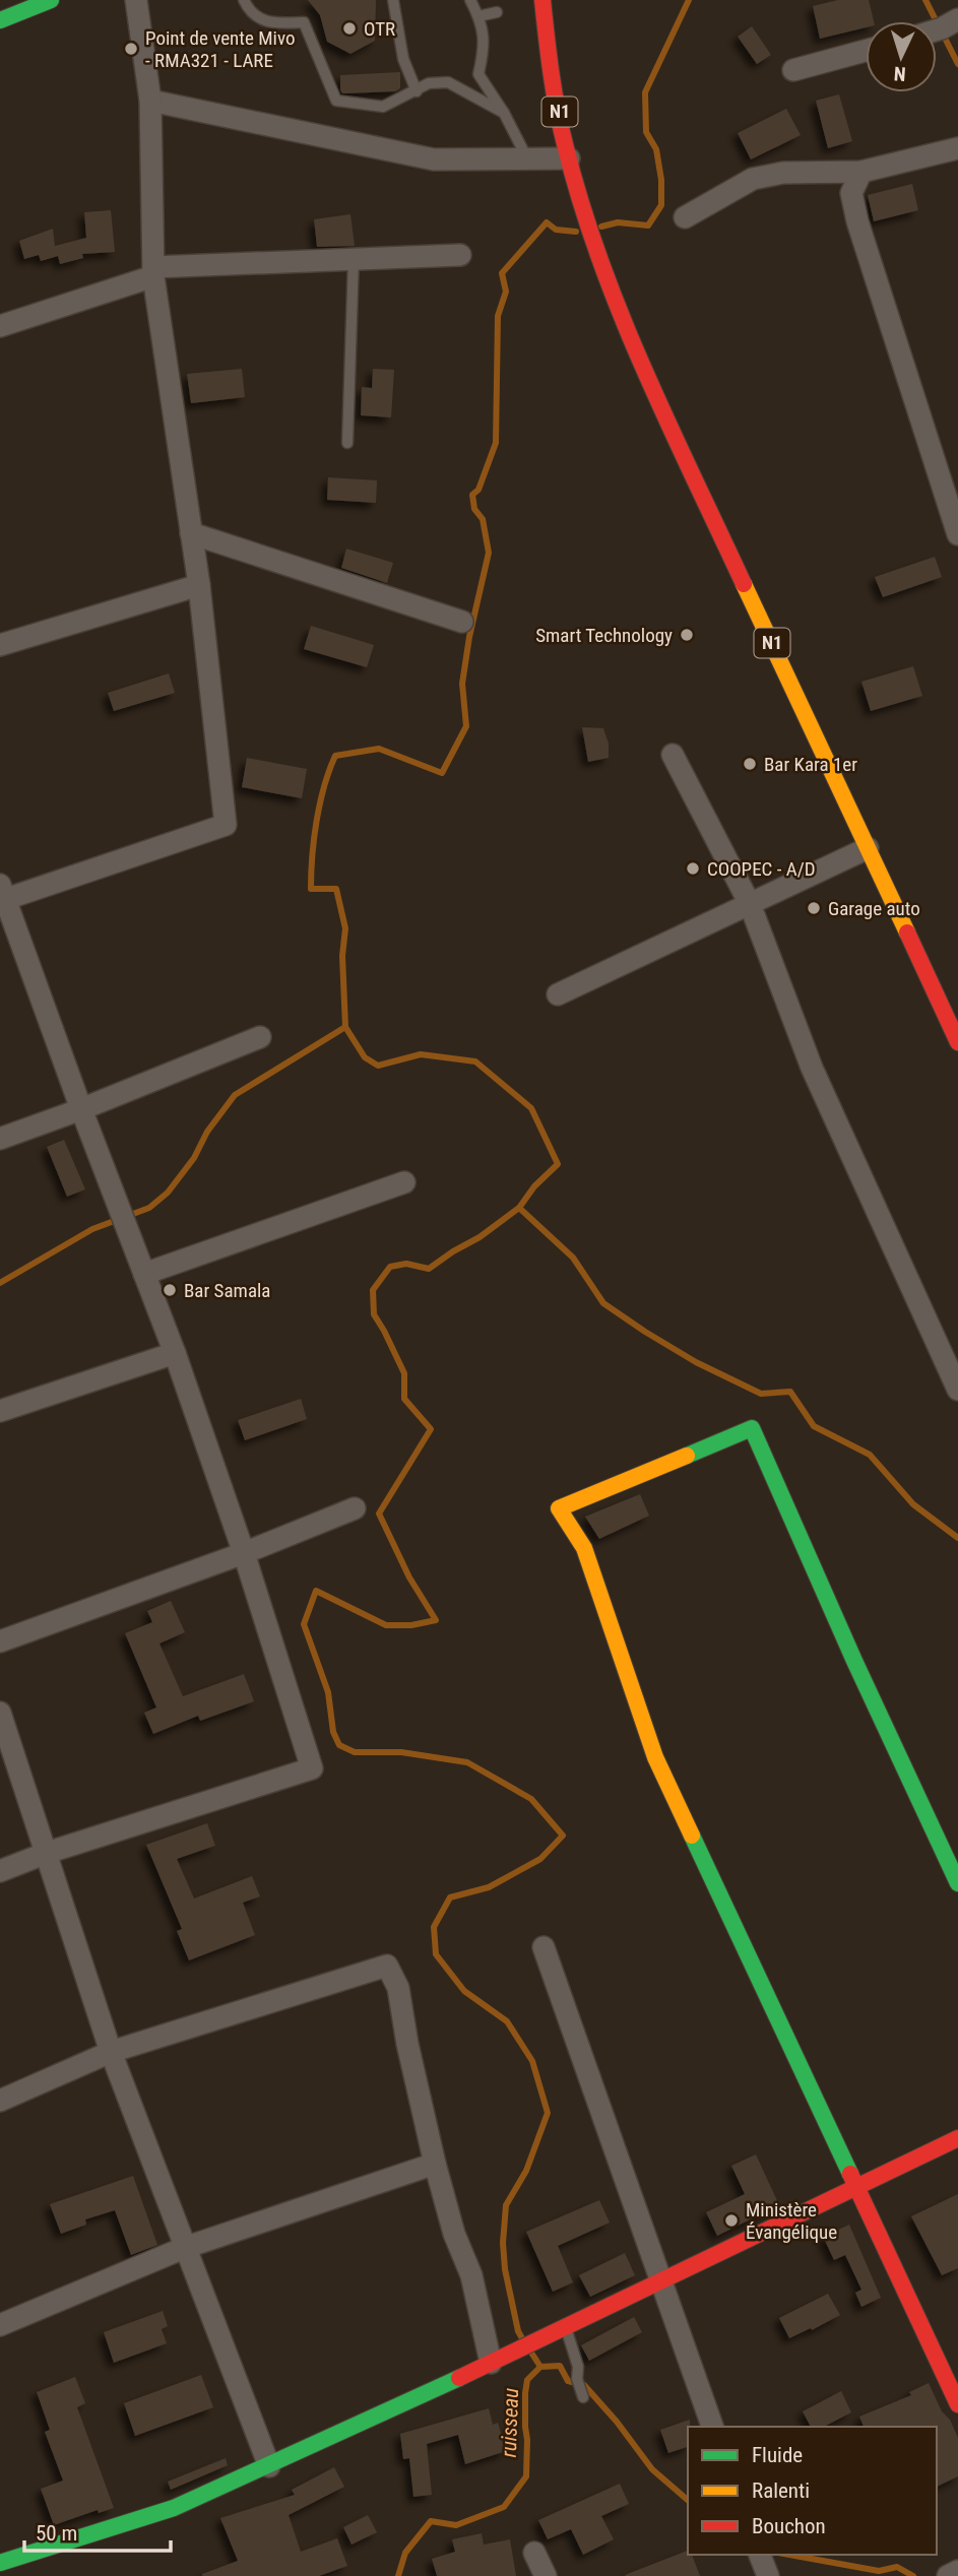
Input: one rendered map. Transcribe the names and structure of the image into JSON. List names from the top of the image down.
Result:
{
  "streets": {
    "main road": ["N1"]
  },
  "water": ["ruisseau"],
  "places": [
    "OTR",
    "Point de vente Mivo - RMA321 - LARE",
    "Smart Technology",
    "Bar Kara 1er",
    "COOPEC - A/D",
    "Garage auto",
    "Bar Samala",
    "Ministère Évangélique"
  ],
  "legend": ["Fluide", "Ralenti", "Bouchon"],
  "scale_bar": "50 m",
  "north": "bottom"
}
